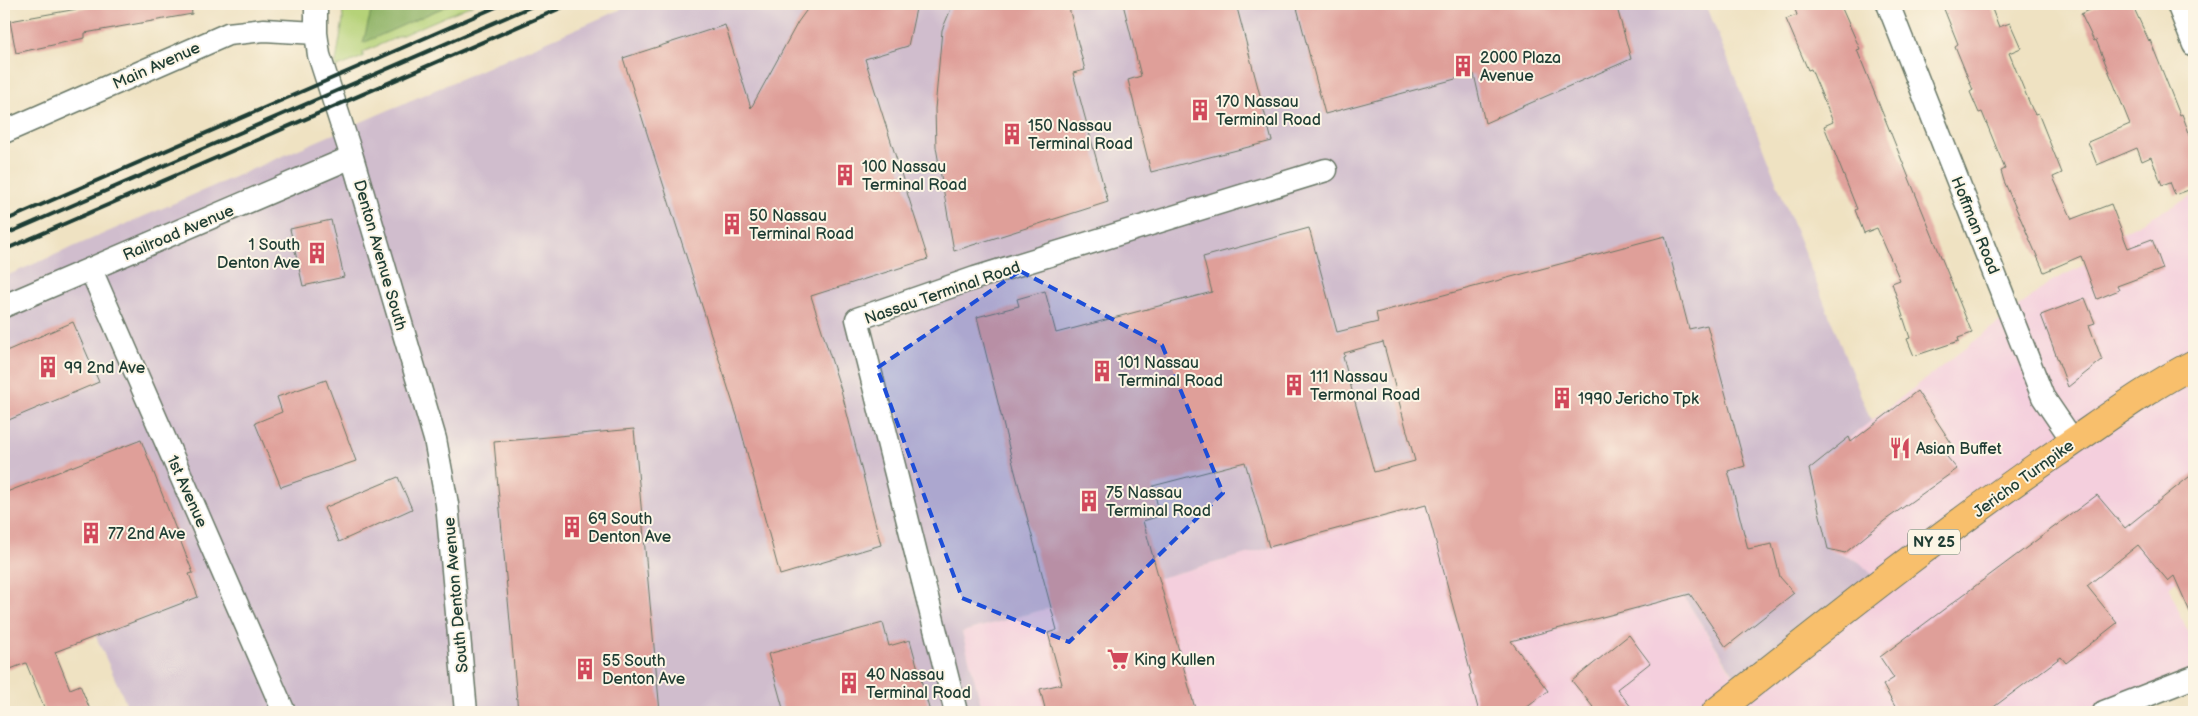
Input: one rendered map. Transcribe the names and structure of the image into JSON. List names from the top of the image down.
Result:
{
  "streets": {
    "main road": ["Jericho Turnpike", "NY 25"],
    "street": [
      "Main Avenue",
      "Hoffman Road",
      "Railroad Avenue",
      "Denton Avenue South",
      "Nassau Terminal Road",
      "1st Avenue",
      "South Denton Avenue"
    ]
  },
  "crossings": [
    ["Main Avenue", "Denton Avenue South"],
    ["Hoffman Road", "Jericho Turnpike"],
    ["Railroad Avenue", "Denton Avenue South"],
    ["Railroad Avenue", "1st Avenue"],
    ["Denton Avenue South", "South Denton Avenue"]
  ],
  "places": {
    "building": [
      "2000 Plaza Avenue",
      "170 Nassau Terminal Road",
      "150 Nassau Terminal Road",
      "100 Nassau Terminal Road",
      "50 Nassau Terminal Road",
      "1 South Denton Ave",
      "99 2nd Ave",
      "101 Nassau Terminal Road",
      "111 Nassau Termonal Road",
      "1990 Jericho Tpk",
      "75 Nassau Terminal Road",
      "69 South Denton Ave",
      "77 2nd Ave",
      "55 South Denton Ave",
      "40 Nassau Terminal Road"
    ],
    "restaurant": ["Asian Buffet"],
    "supermarket": ["King Kullen"]
  }
}
